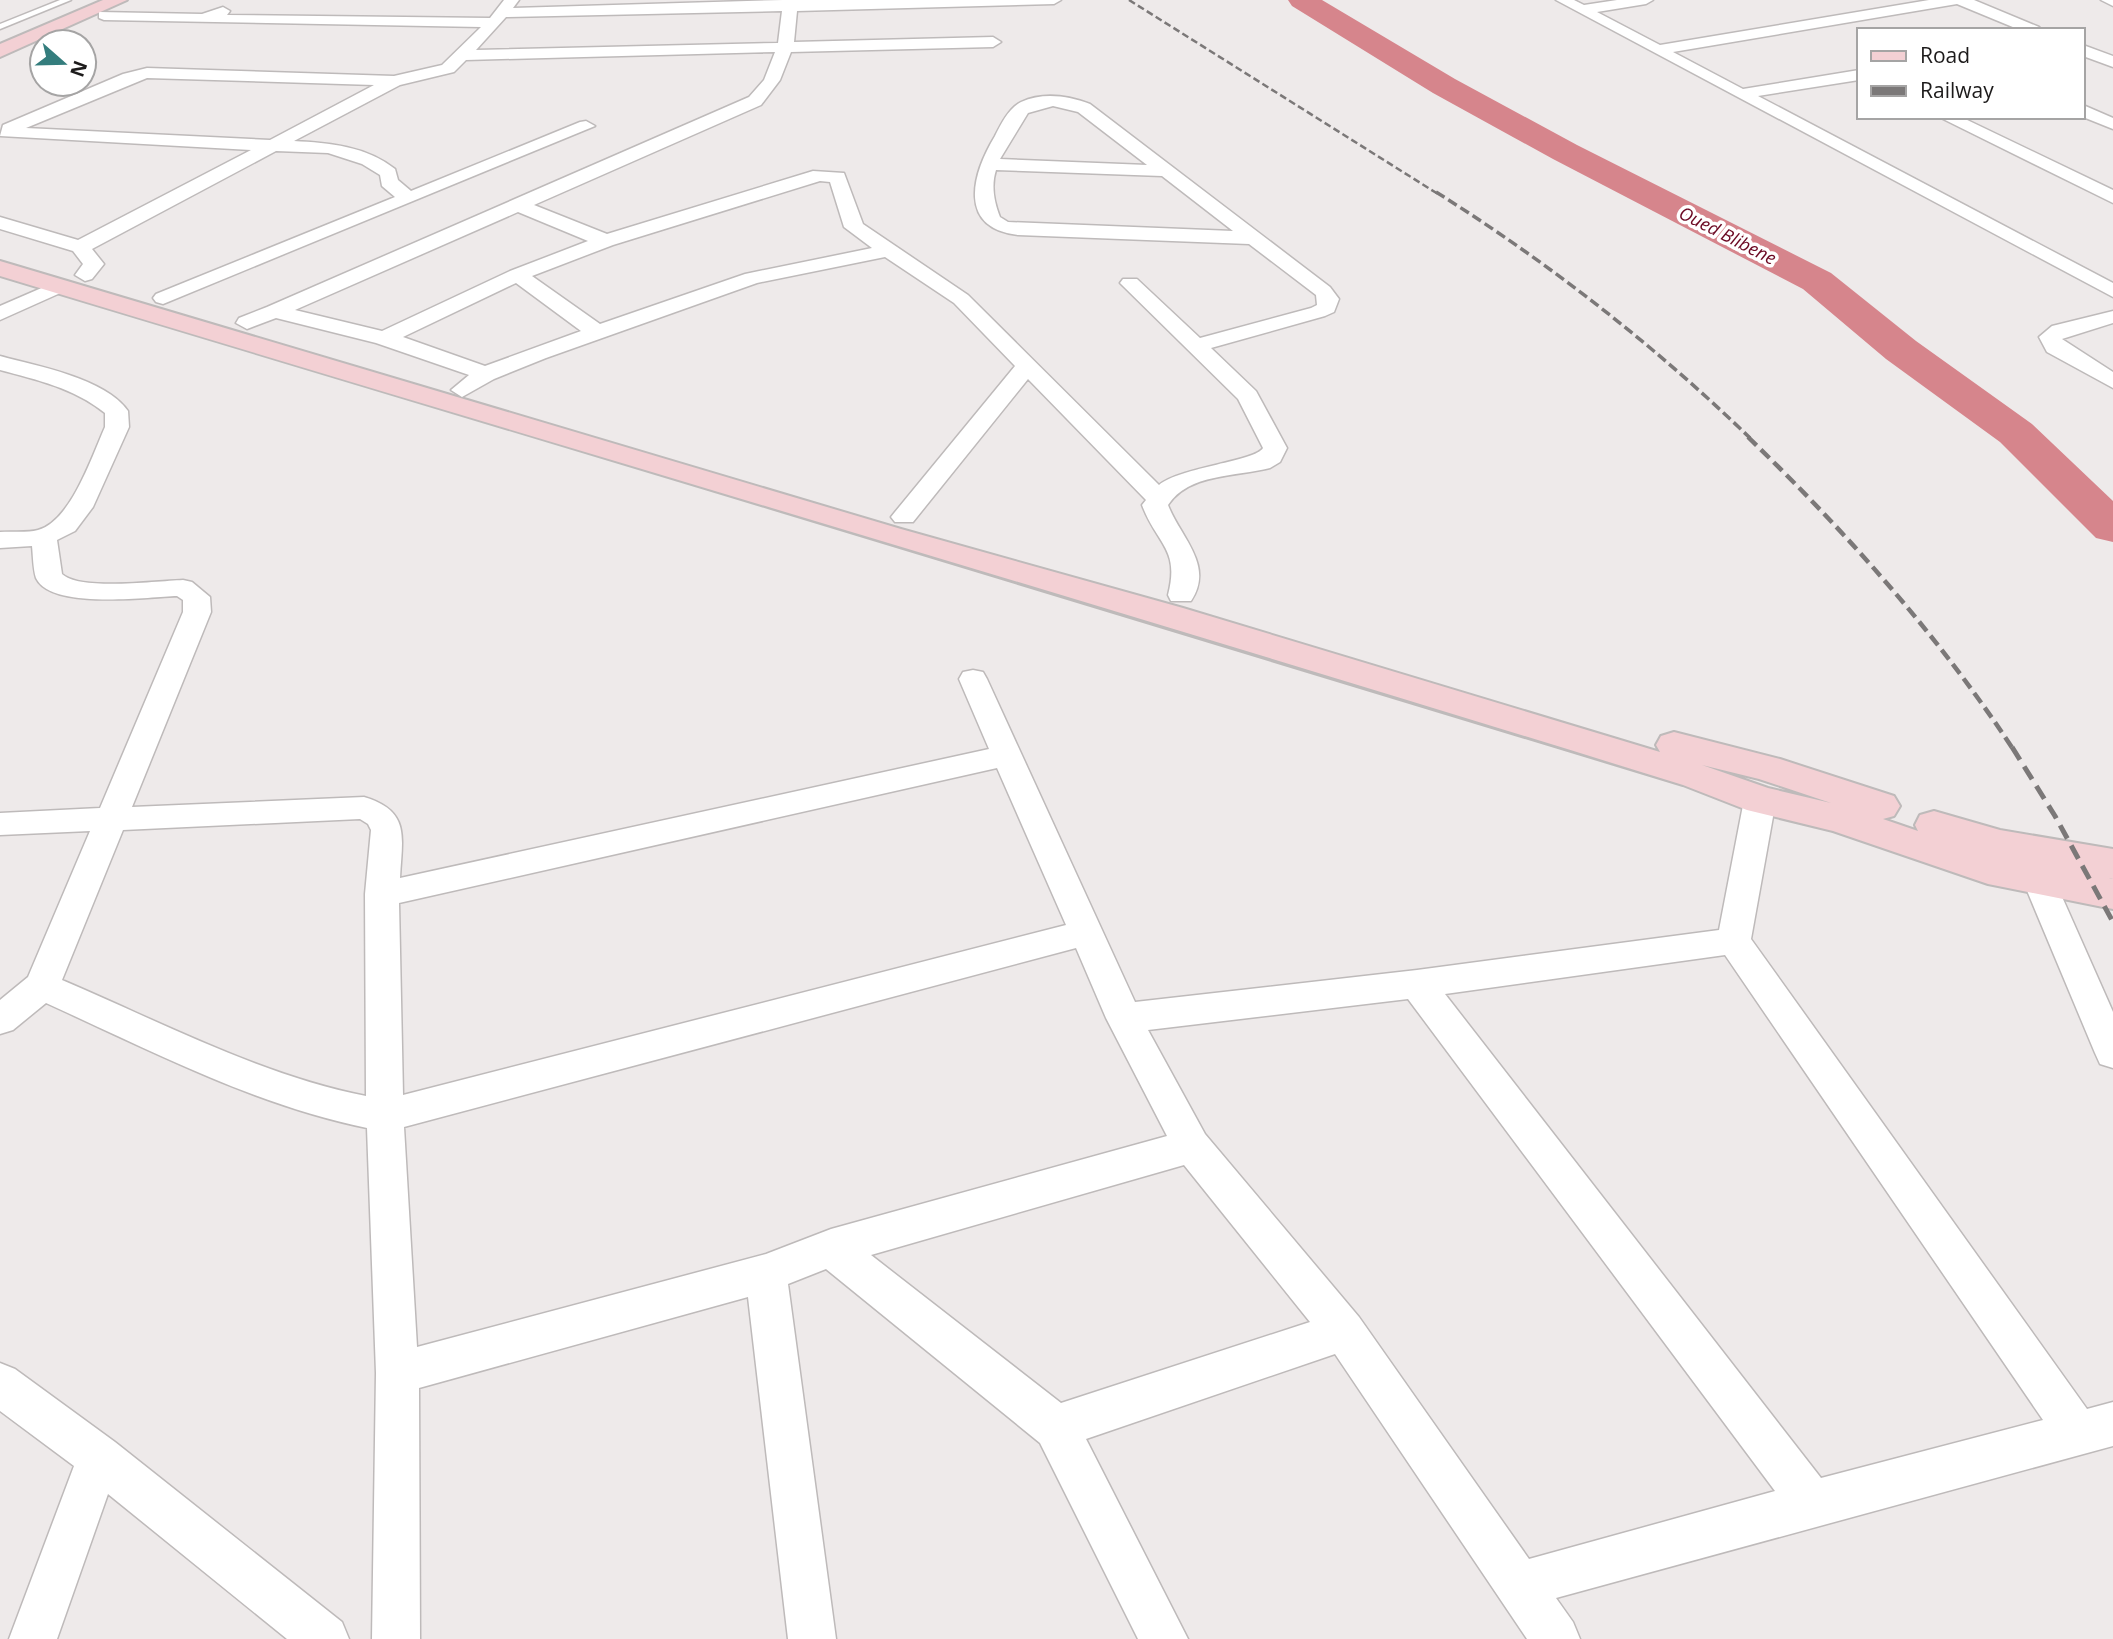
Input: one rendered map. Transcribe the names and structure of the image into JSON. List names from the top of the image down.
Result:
{
  "water": ["Oued Blibene"],
  "legend": ["Road", "Railway"],
  "north": "right"
}
